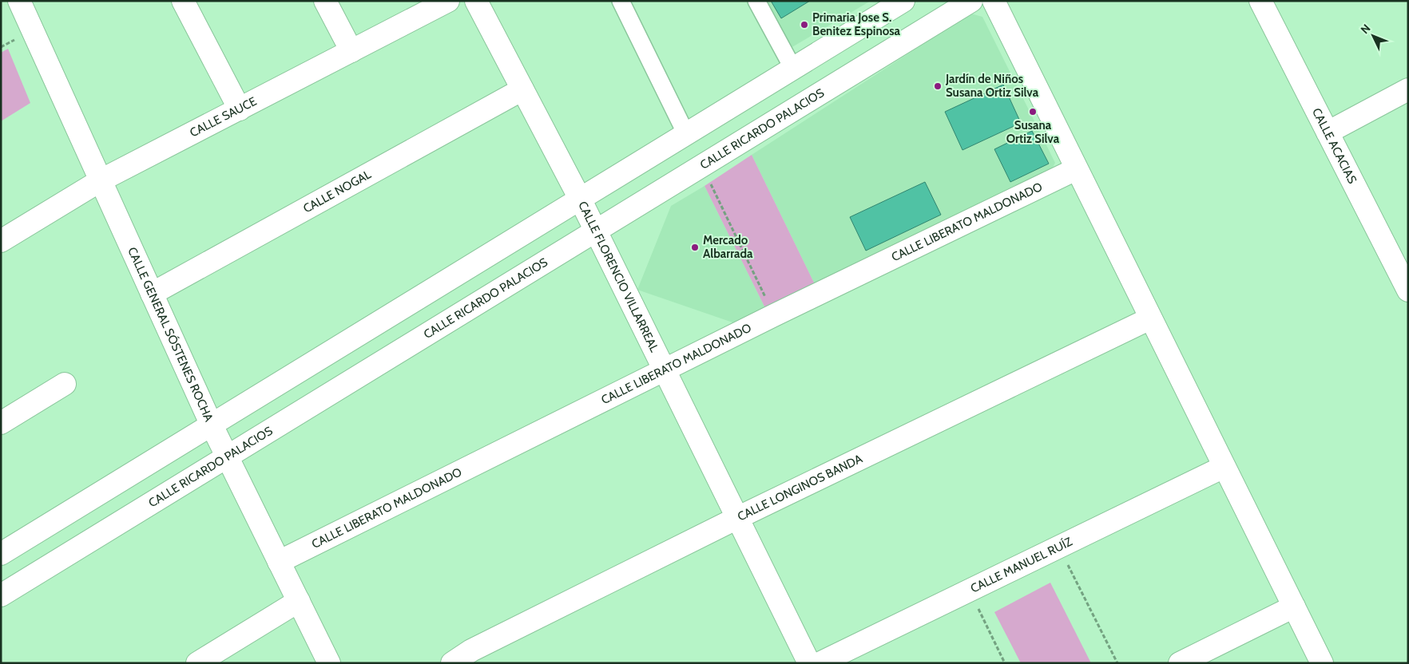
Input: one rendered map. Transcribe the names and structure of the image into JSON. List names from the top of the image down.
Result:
{
  "streets": {
    "street": [
      "CALLE SAUCE",
      "CALLE RICARDO PALACIOS",
      "CALLE ACACIAS",
      "CALLE NOGAL",
      "CALLE LIBERATO MALDONADO",
      "CALLE FLORENCIO VILLARREAL",
      "CALLE GENERAL SÓSTENES ROCHA",
      "CALLE LONGINOS BANDA",
      "CALLE MANUEL RUÍZ"
    ]
  },
  "crossings": [
    ["CALLE SAUCE", "CALLE GENERAL SÓSTENES ROCHA"],
    ["CALLE RICARDO PALACIOS", "CALLE FLORENCIO VILLARREAL"],
    ["CALLE RICARDO PALACIOS", "CALLE GENERAL SÓSTENES ROCHA"],
    ["CALLE NOGAL", "CALLE FLORENCIO VILLARREAL"],
    ["CALLE NOGAL", "CALLE GENERAL SÓSTENES ROCHA"],
    ["CALLE LIBERATO MALDONADO", "CALLE FLORENCIO VILLARREAL"],
    ["CALLE LIBERATO MALDONADO", "CALLE GENERAL SÓSTENES ROCHA"],
    ["CALLE FLORENCIO VILLARREAL", "CALLE LONGINOS BANDA"]
  ],
  "places": [
    "Primaria Jose S. Benitez Espinosa",
    "Jardín de Niños Susana Ortiz Silva",
    "Susana Ortiz Silva",
    "Mercado Albarrada"
  ],
  "north": "top left"
}
